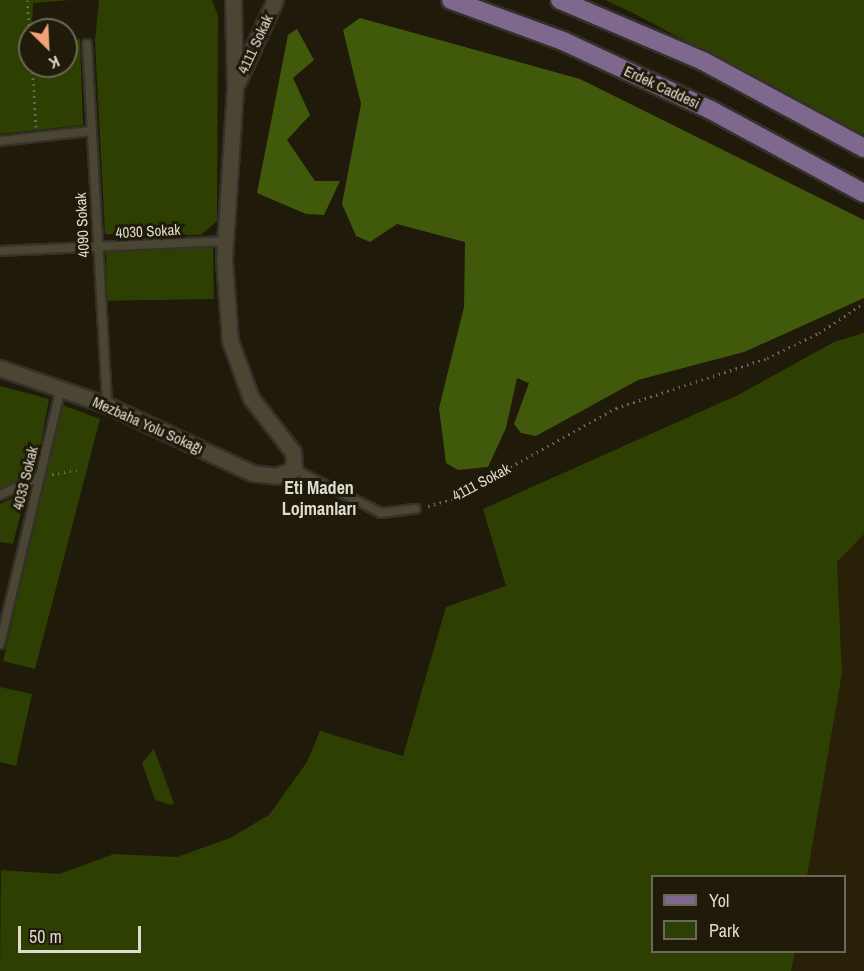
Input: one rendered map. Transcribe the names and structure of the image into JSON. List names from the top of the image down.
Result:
{
  "streets": {
    "main road": ["Erdek Caddesi"],
    "street": ["4111 Sokak", "Mezbaha Yolu Sokağı"],
    "lane": ["4090 Sokak", "4030 Sokak", "4033 Sokak"]
  },
  "crossings": [
    ["4111 Sokak", "4030 Sokak"],
    ["4111 Sokak", "Mezbaha Yolu Sokağı"],
    ["4090 Sokak", "4030 Sokak"],
    ["4090 Sokak", "Mezbaha Yolu Sokağı"],
    ["Mezbaha Yolu Sokağı", "4033 Sokak"]
  ],
  "districts": ["Eti Maden Lojmanları"],
  "legend": ["Yol", "Park"],
  "scale_bar": "50 m",
  "north": "bottom right"
}
